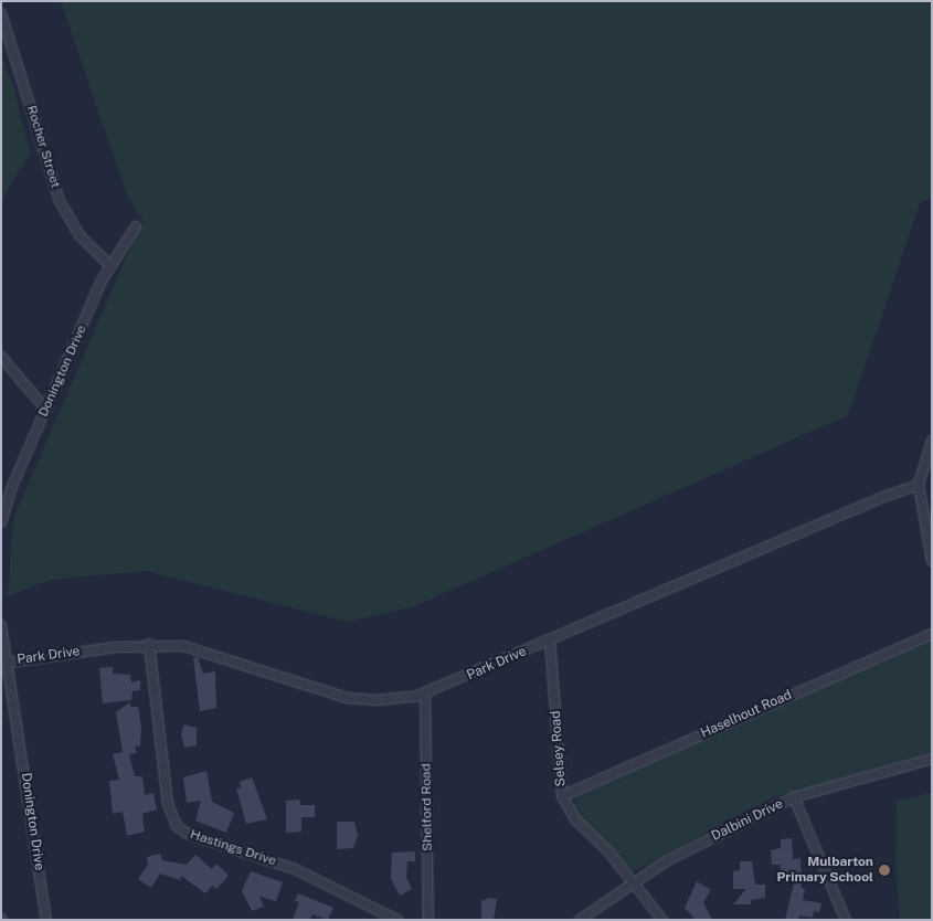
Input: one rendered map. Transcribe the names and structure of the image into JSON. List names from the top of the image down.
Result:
{
  "streets": {
    "street": [
      "Rocher Street",
      "Donington Drive",
      "Park Drive",
      "Haselhout Road",
      "Selsey Road",
      "Shelford Road",
      "Dalbini Drive",
      "Hastings Drive"
    ]
  },
  "crossings": [
    ["Rocher Street", "Donington Drive"],
    ["Donington Drive", "Park Drive"],
    ["Park Drive", "Selsey Road"],
    ["Park Drive", "Shelford Road"],
    ["Park Drive", "Hastings Drive"],
    ["Haselhout Road", "Selsey Road"],
    ["Selsey Road", "Dalbini Drive"]
  ],
  "places": ["Mulbarton Primary School"]
}
